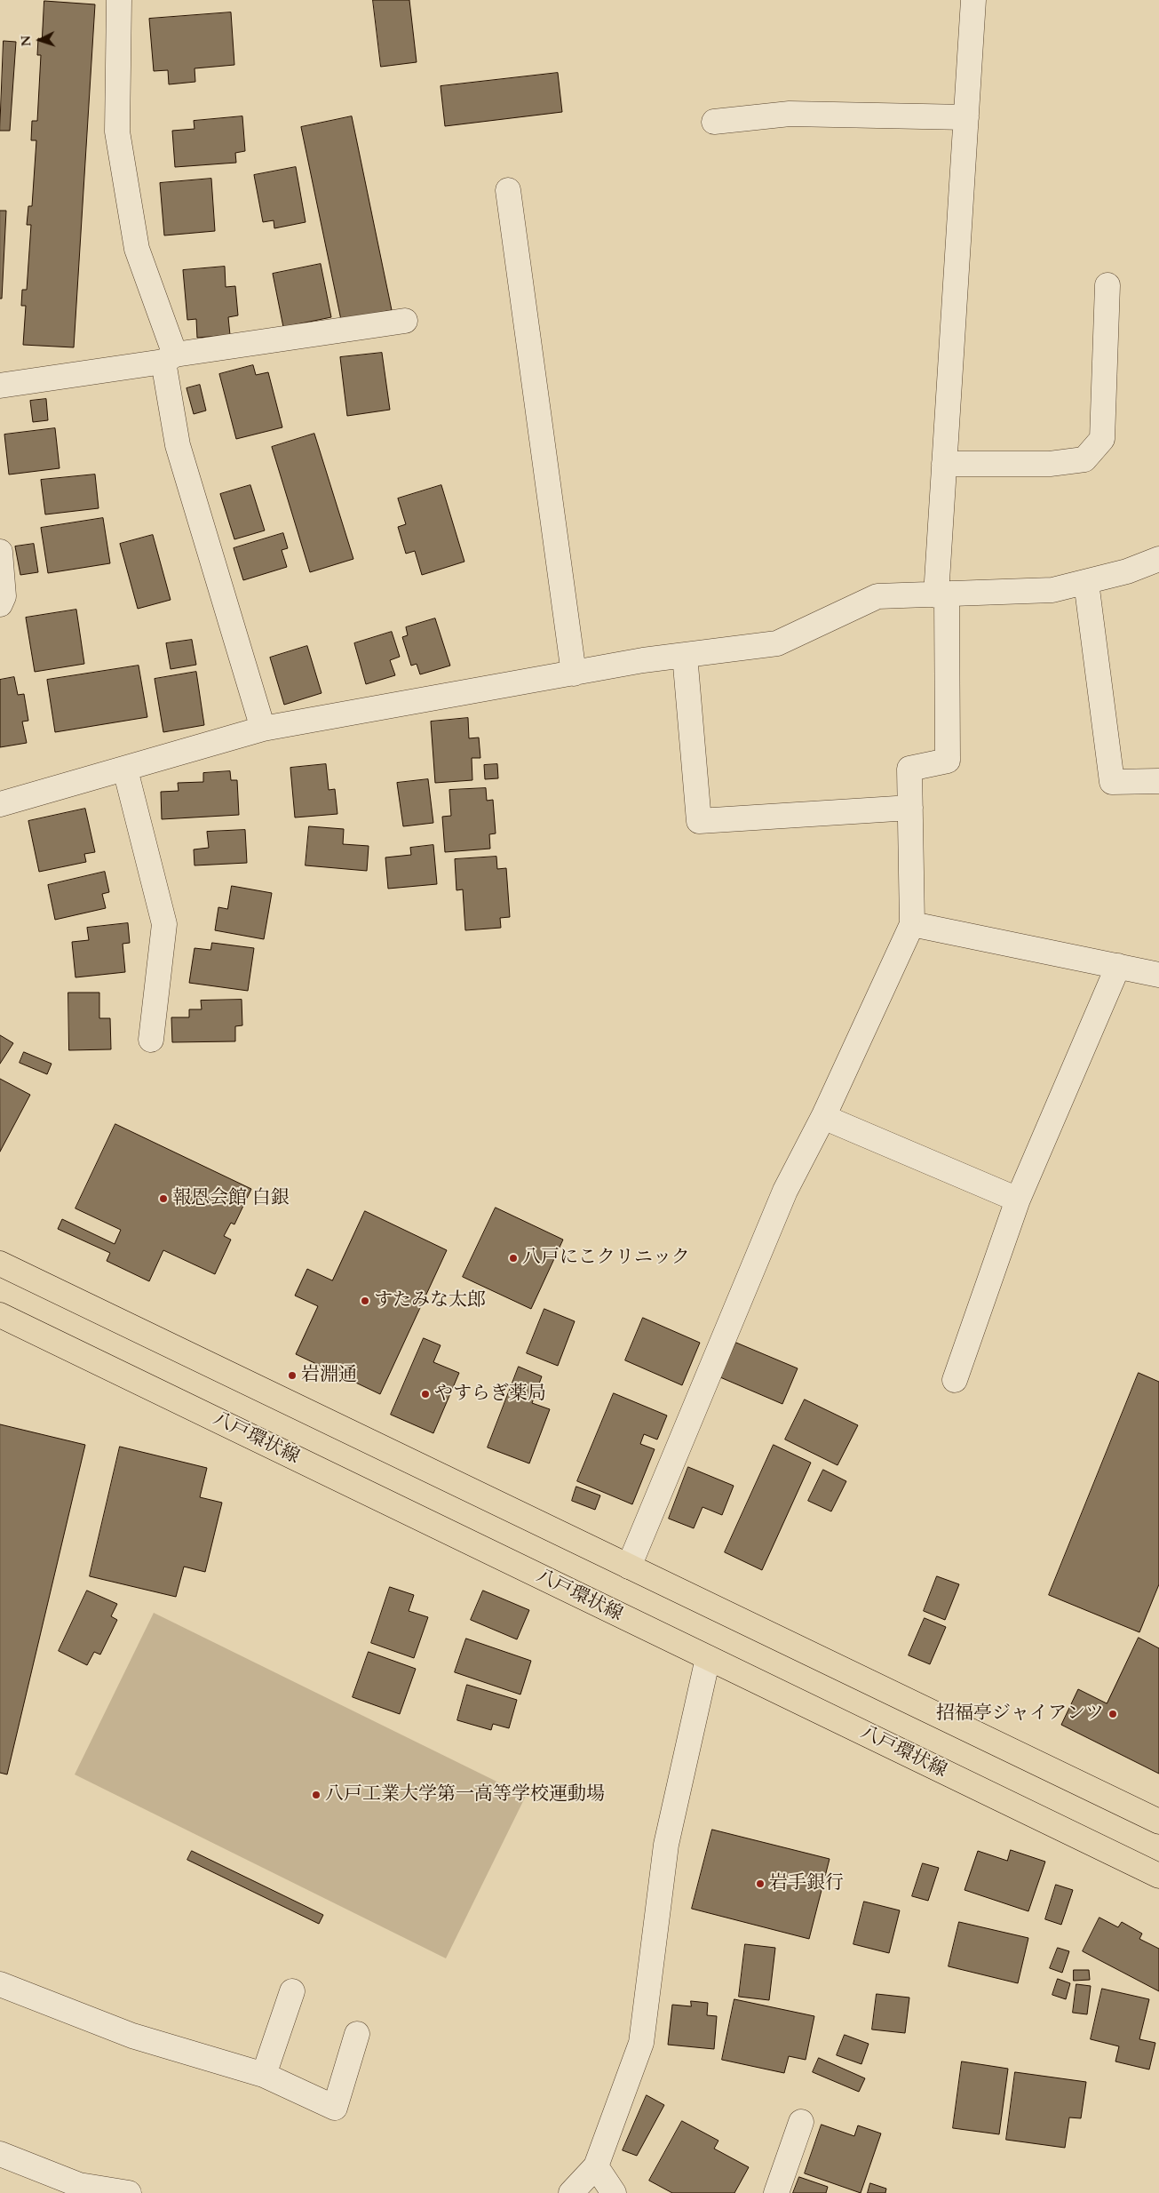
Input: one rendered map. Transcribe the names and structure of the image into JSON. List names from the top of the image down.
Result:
{
  "streets": {
    "main road": ["八戸環状線"]
  },
  "places": [
    "報恩会館 白銀",
    "八戸にこクリニック",
    "すたみな太郎",
    "岩淵通",
    "やすらぎ薬局",
    "招福亭ジャイアンツ",
    "八戸工業大学第一高等学校運動場",
    "岩手銀行"
  ],
  "north": "left"
}
